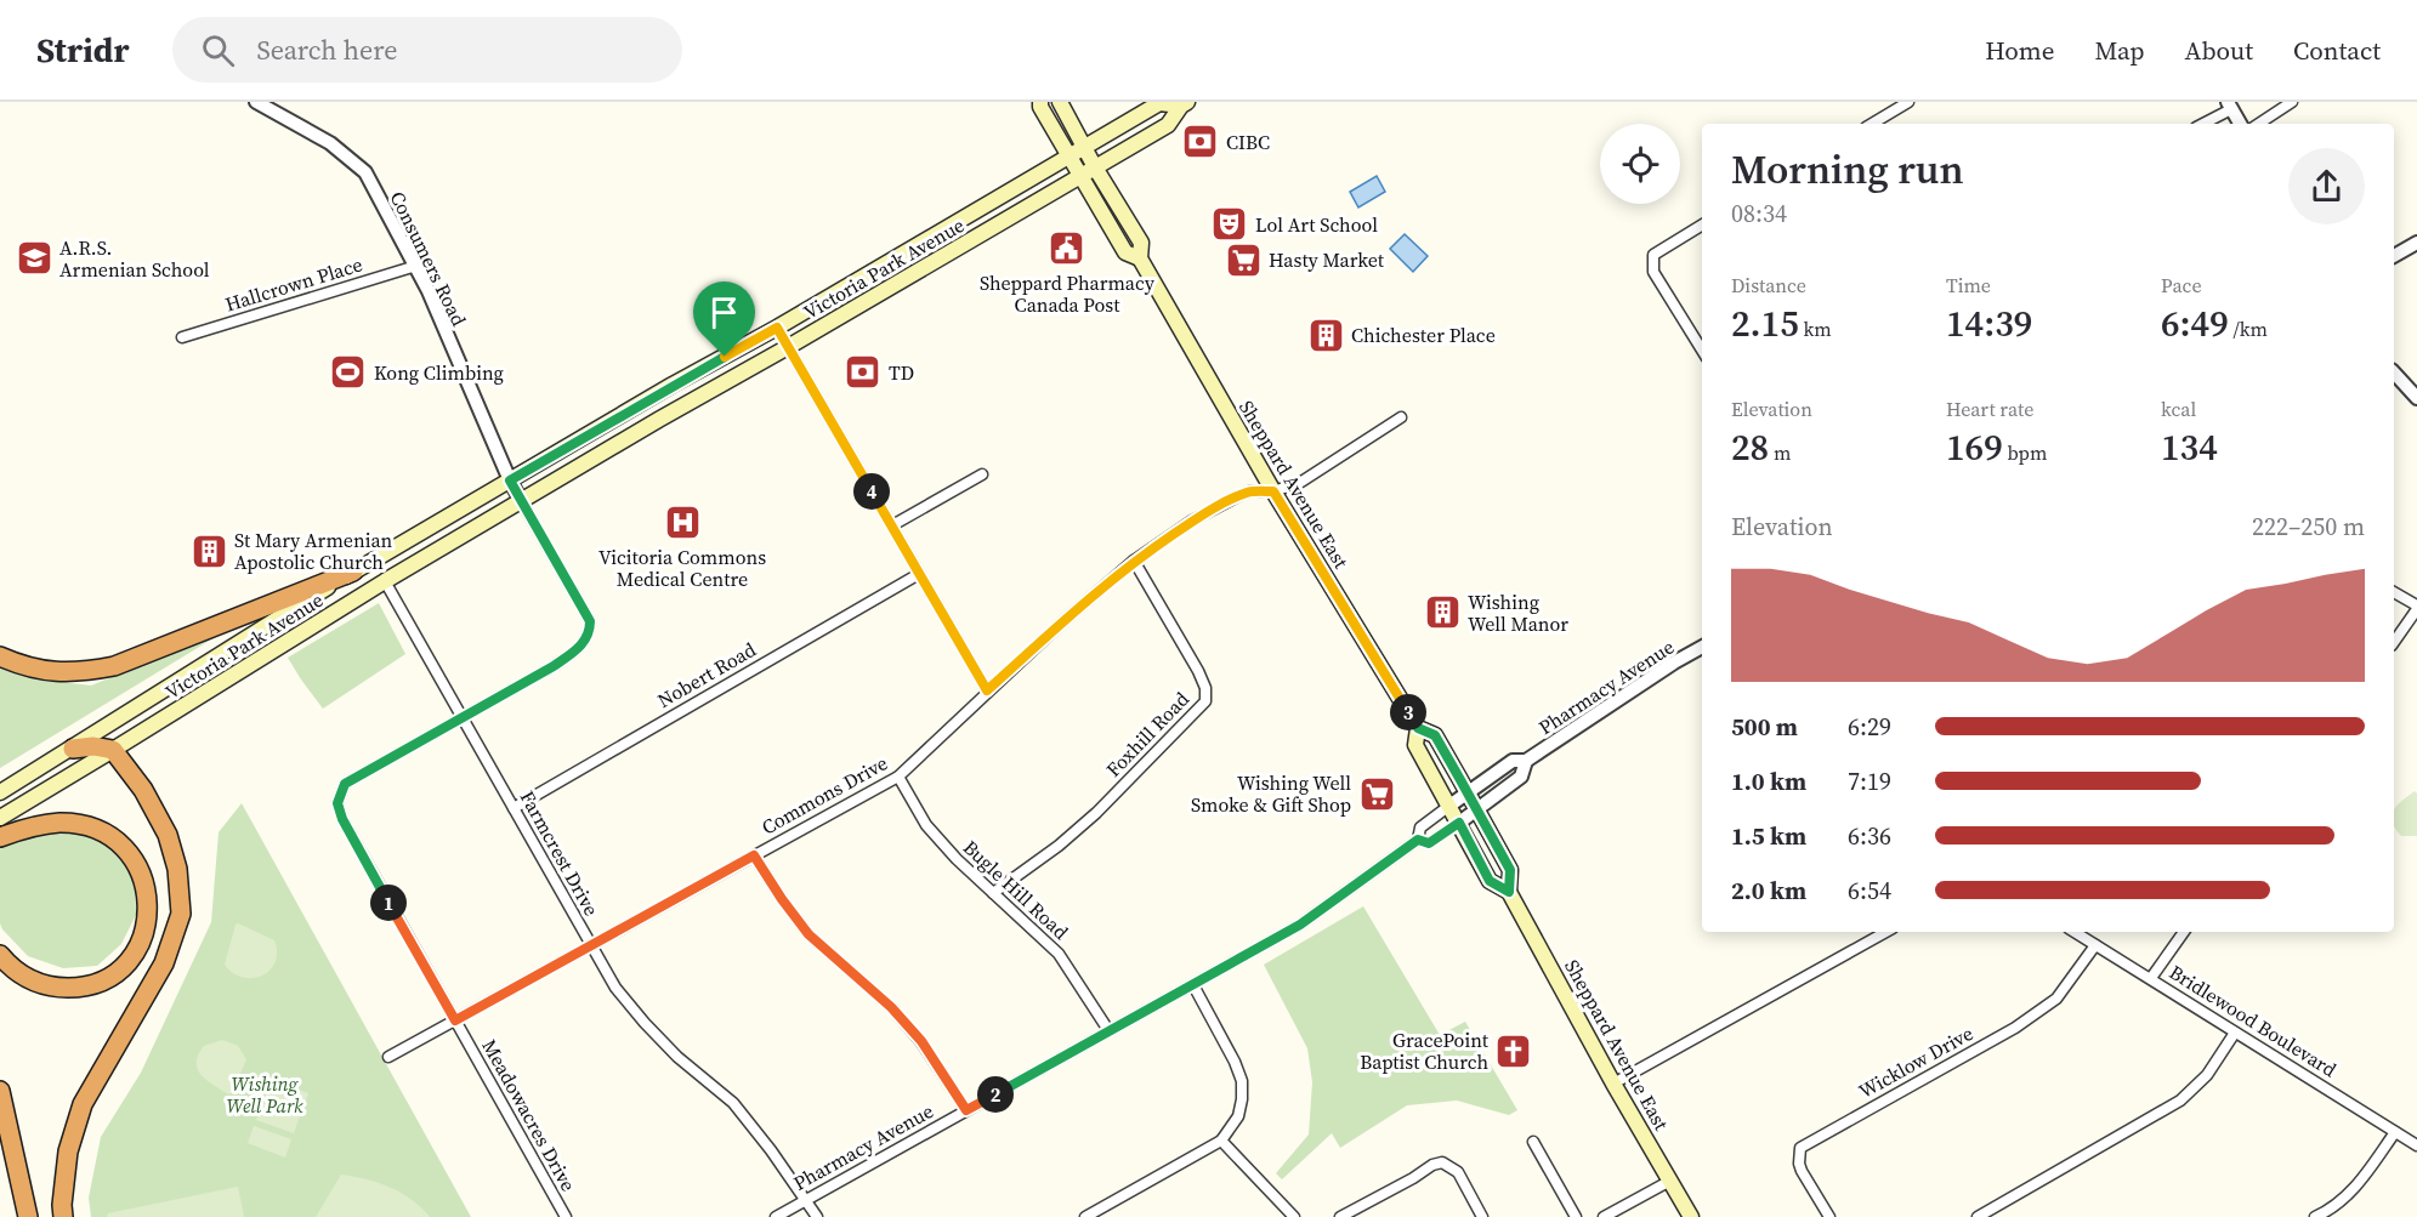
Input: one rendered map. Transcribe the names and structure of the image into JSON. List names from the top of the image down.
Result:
{
  "streets": {
    "main road": ["Victoria Park Avenue", "Sheppard Avenue East"],
    "street": [
      "Consumers Road",
      "Hallcrown Place",
      "Nobert Road",
      "Pharmacy Avenue",
      "Foxhill Road",
      "Commons Drive",
      "Farmcrest Drive",
      "Bugle Hill Road",
      "Bridlewood Boulevard",
      "Wicklow Drive",
      "Meadowacres Drive"
    ]
  },
  "crossings": [
    ["Consumers Road", "Victoria Park Avenue"],
    ["Consumers Road", "Hallcrown Place"],
    ["Consumers Road", "Meadowacres Drive"],
    ["Victoria Park Avenue", "Sheppard Avenue East"],
    ["Victoria Park Avenue", "Farmcrest Drive"],
    ["Victoria Park Avenue", "Meadowacres Drive"],
    ["Sheppard Avenue East", "Pharmacy Avenue"],
    ["Sheppard Avenue East", "Commons Drive"],
    ["Nobert Road", "Farmcrest Drive"],
    ["Pharmacy Avenue", "Farmcrest Drive"],
    ["Pharmacy Avenue", "Bugle Hill Road"],
    ["Foxhill Road", "Commons Drive"],
    ["Foxhill Road", "Bugle Hill Road"],
    ["Commons Drive", "Farmcrest Drive"],
    ["Commons Drive", "Bugle Hill Road"],
    ["Commons Drive", "Meadowacres Drive"],
    ["Farmcrest Drive", "Meadowacres Drive"],
    ["Bridlewood Boulevard", "Wicklow Drive"]
  ],
  "parks": ["Wishing Well Park"],
  "places": {
    "bank": ["CIBC", "TD"],
    "theatre": ["Lol Art School"],
    "public building": ["Sheppard Pharmacy Canada Post"],
    "school or university": ["A.R.S. Armenian School"],
    "supermarket": ["Hasty Market", "Wishing Well Smoke & Gift Shop"],
    "building": ["Chichester Place", "St Mary Armenian Apostolic Church", "Wishing Well Manor"],
    "sports": ["Kong Climbing"],
    "hospital": ["Vicitoria Commons Medical Centre"],
    "church": ["GracePoint Baptist Church"]
  },
  "page": {
    "header": "Stridr",
    "search": "Search here",
    "nav": [
      "Home",
      "Map",
      "About",
      "Contact"
    ],
    "heading": ["Morning run", "08:34"],
    "stats": [
      ["Distance", "2.15 km"],
      ["Time", "14:39"],
      ["Pace", "6:49 /km"],
      ["Elevation", "28 m"],
      ["Heart rate", "169 bpm"],
      ["kcal", "134"]
    ],
    "pins": [
      "4",
      "3",
      "1",
      "2"
    ],
    "chart": ["Elevation", "222–250 m"],
    "list": [
      {
        "name": "500 m",
        "note": "6:29"
      },
      {
        "name": "1.0 km",
        "note": "7:19"
      },
      {
        "name": "1.5 km",
        "note": "6:36"
      },
      {
        "name": "2.0 km",
        "note": "6:54"
      }
    ]
  }
}
